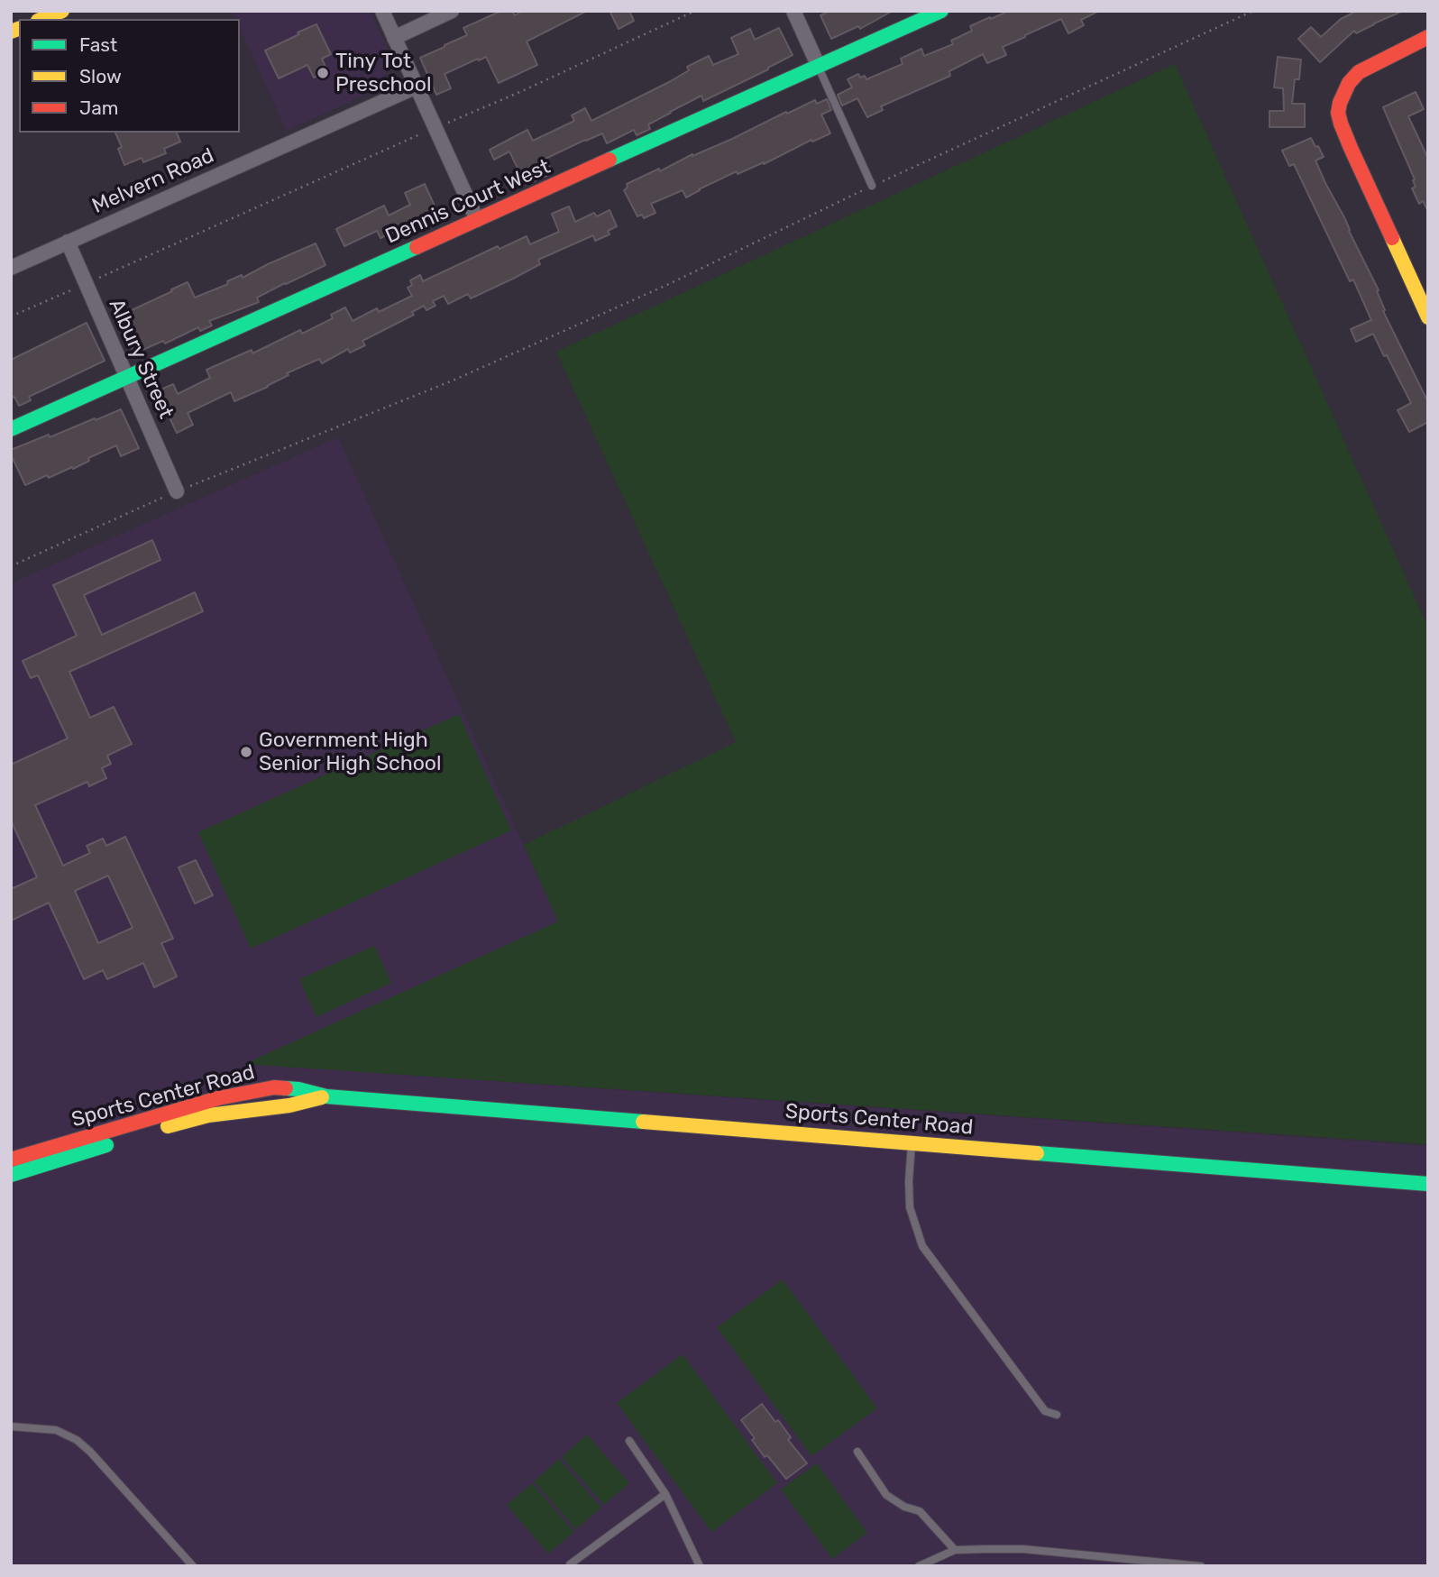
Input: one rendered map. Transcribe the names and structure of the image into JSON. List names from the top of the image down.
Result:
{
  "streets": {
    "main road": ["Dennis Court West", "Sports Center Road"],
    "street": ["Melvern Road", "Albury Street"]
  },
  "crossings": [
    ["Melvern Road", "Albury Street"],
    ["Dennis Court West", "Albury Street"]
  ],
  "places": ["Tiny Tot Preschool", "Government High Senior High School"],
  "legend": ["Fast", "Slow", "Jam"]
}
